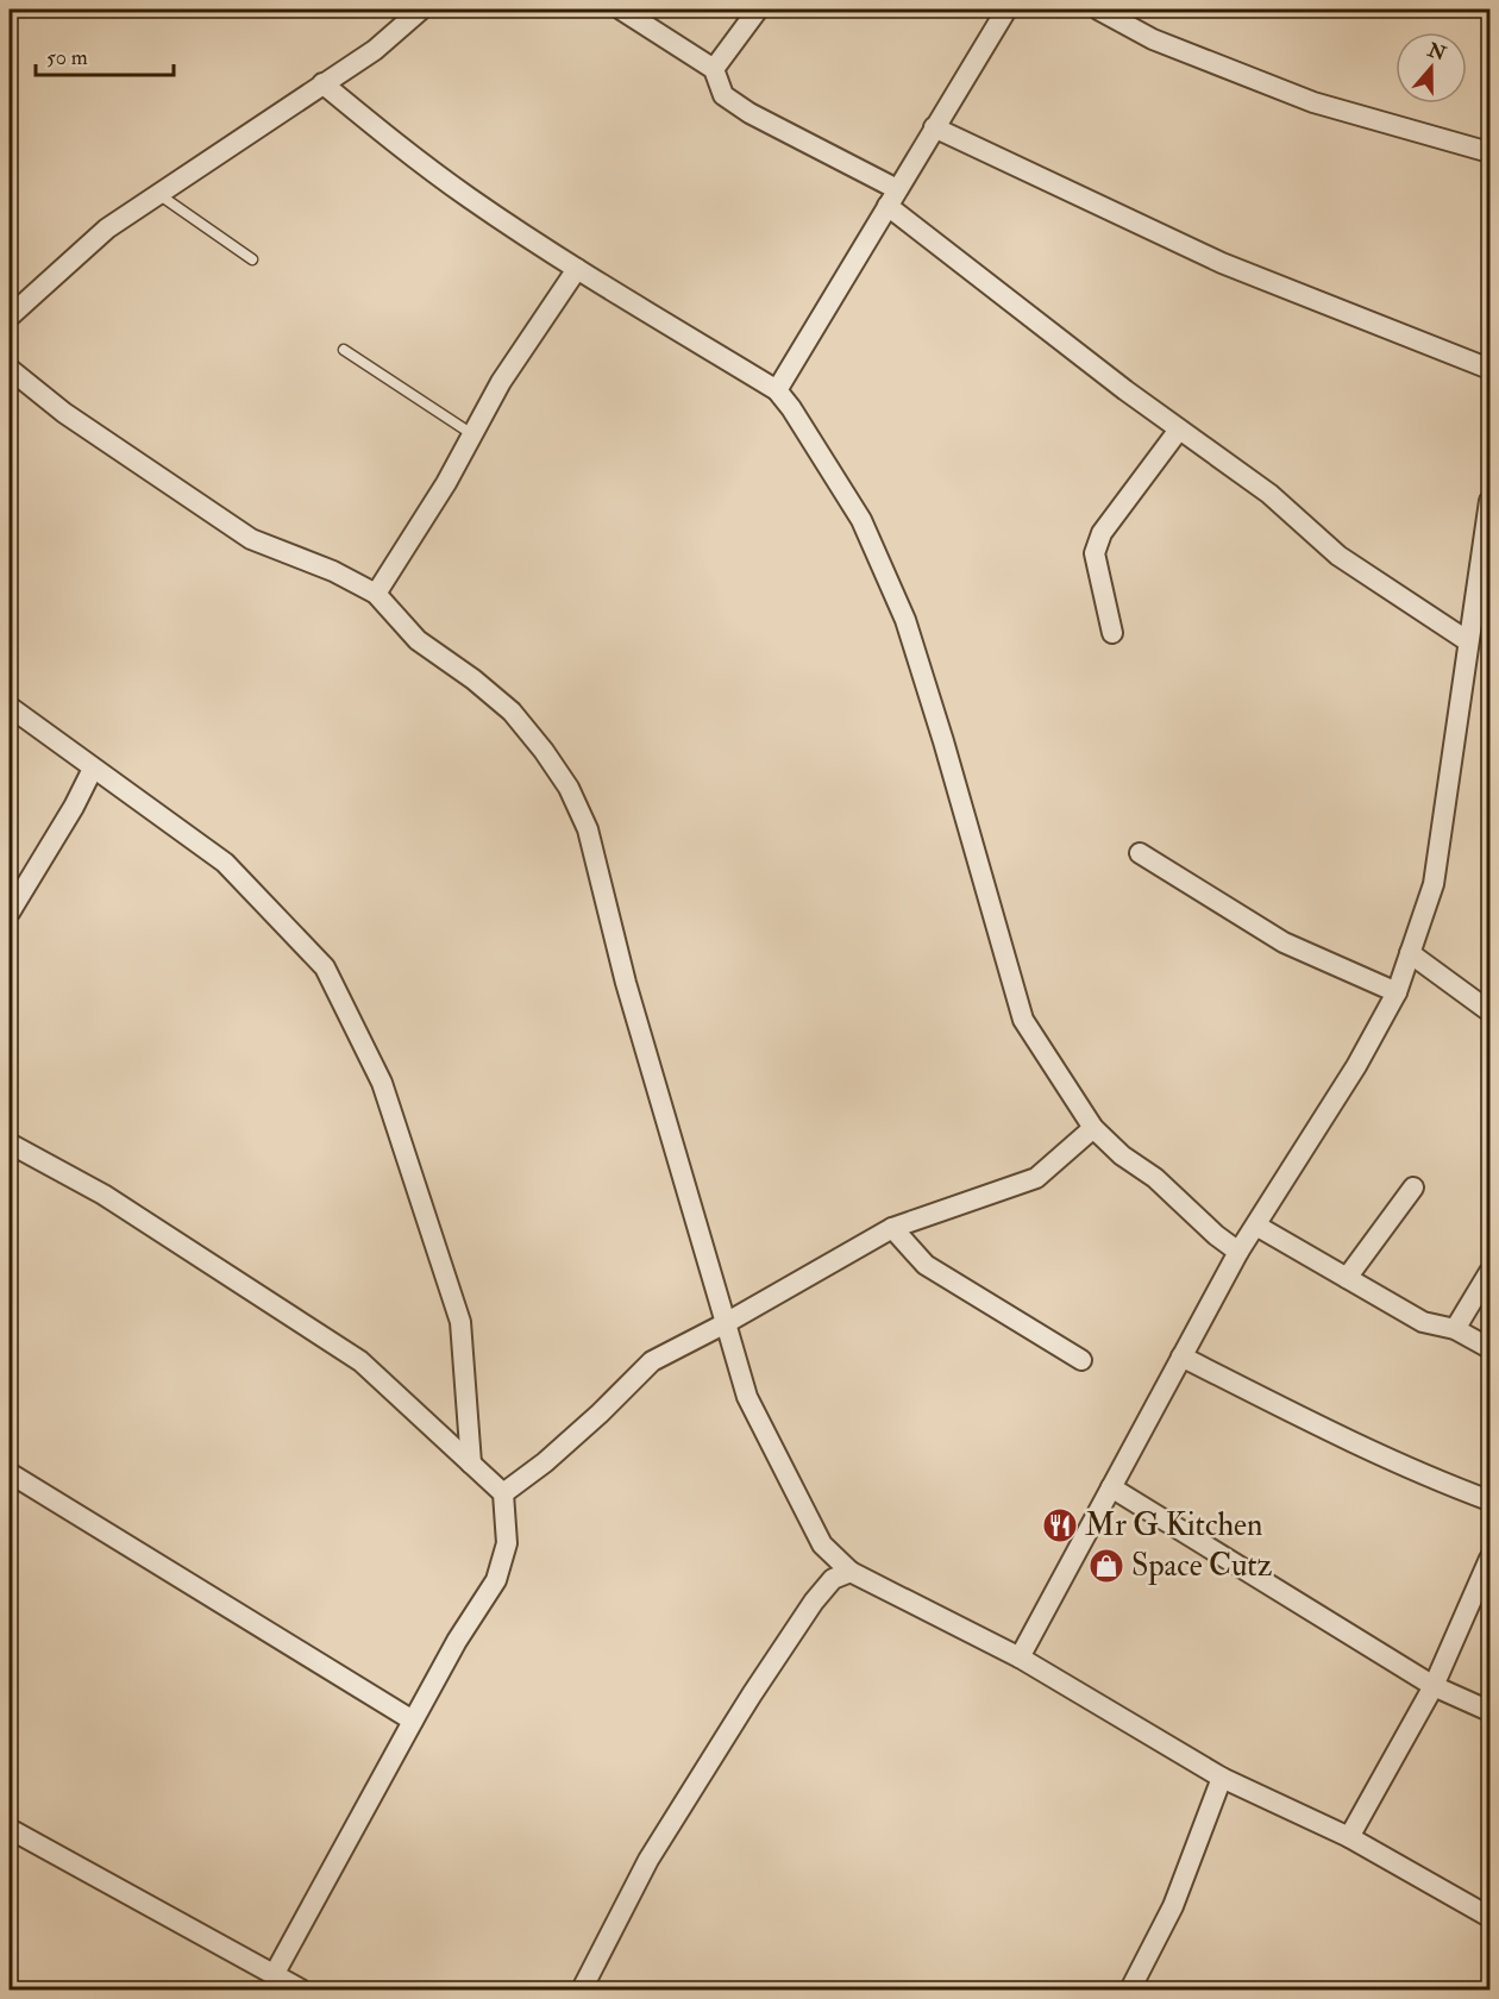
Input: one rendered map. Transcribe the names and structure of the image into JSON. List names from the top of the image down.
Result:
{
  "places": {
    "restaurant": ["Mr G Kitchen"],
    "shop": ["Space Cutz"]
  },
  "scale_bar": "50 m",
  "north": "top"
}
